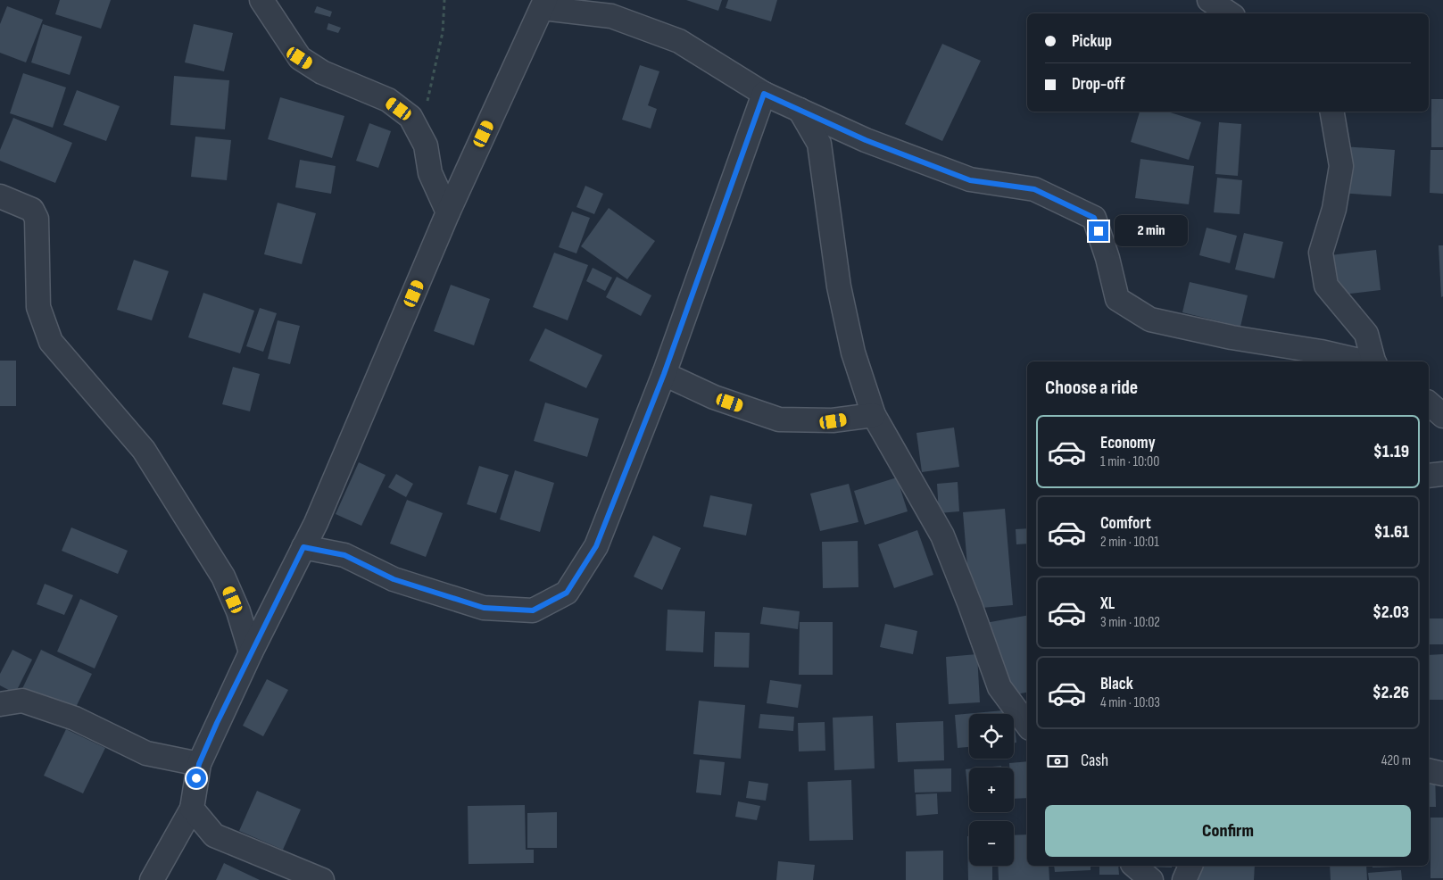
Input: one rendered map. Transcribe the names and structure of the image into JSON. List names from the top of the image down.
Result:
{
  "page": {
    "banner": ["Pickup", "Drop-off"],
    "bubble": "2 min",
    "heading": "Choose a ride",
    "list": [
      {
        "name": "Economy",
        "note": "1 min · 10:00",
        "value": "$1.19"
      },
      {
        "name": "Comfort",
        "note": "2 min · 10:01",
        "value": "$1.61"
      },
      {
        "name": "XL",
        "note": "3 min · 10:02",
        "value": "$2.03"
      },
      {
        "name": "Black",
        "note": "4 min · 10:03",
        "value": "$2.26"
      }
    ],
    "map_buttons": ["+", "−"],
    "pay": ["Cash", "420 m"],
    "buttons": "Confirm"
  }
}
